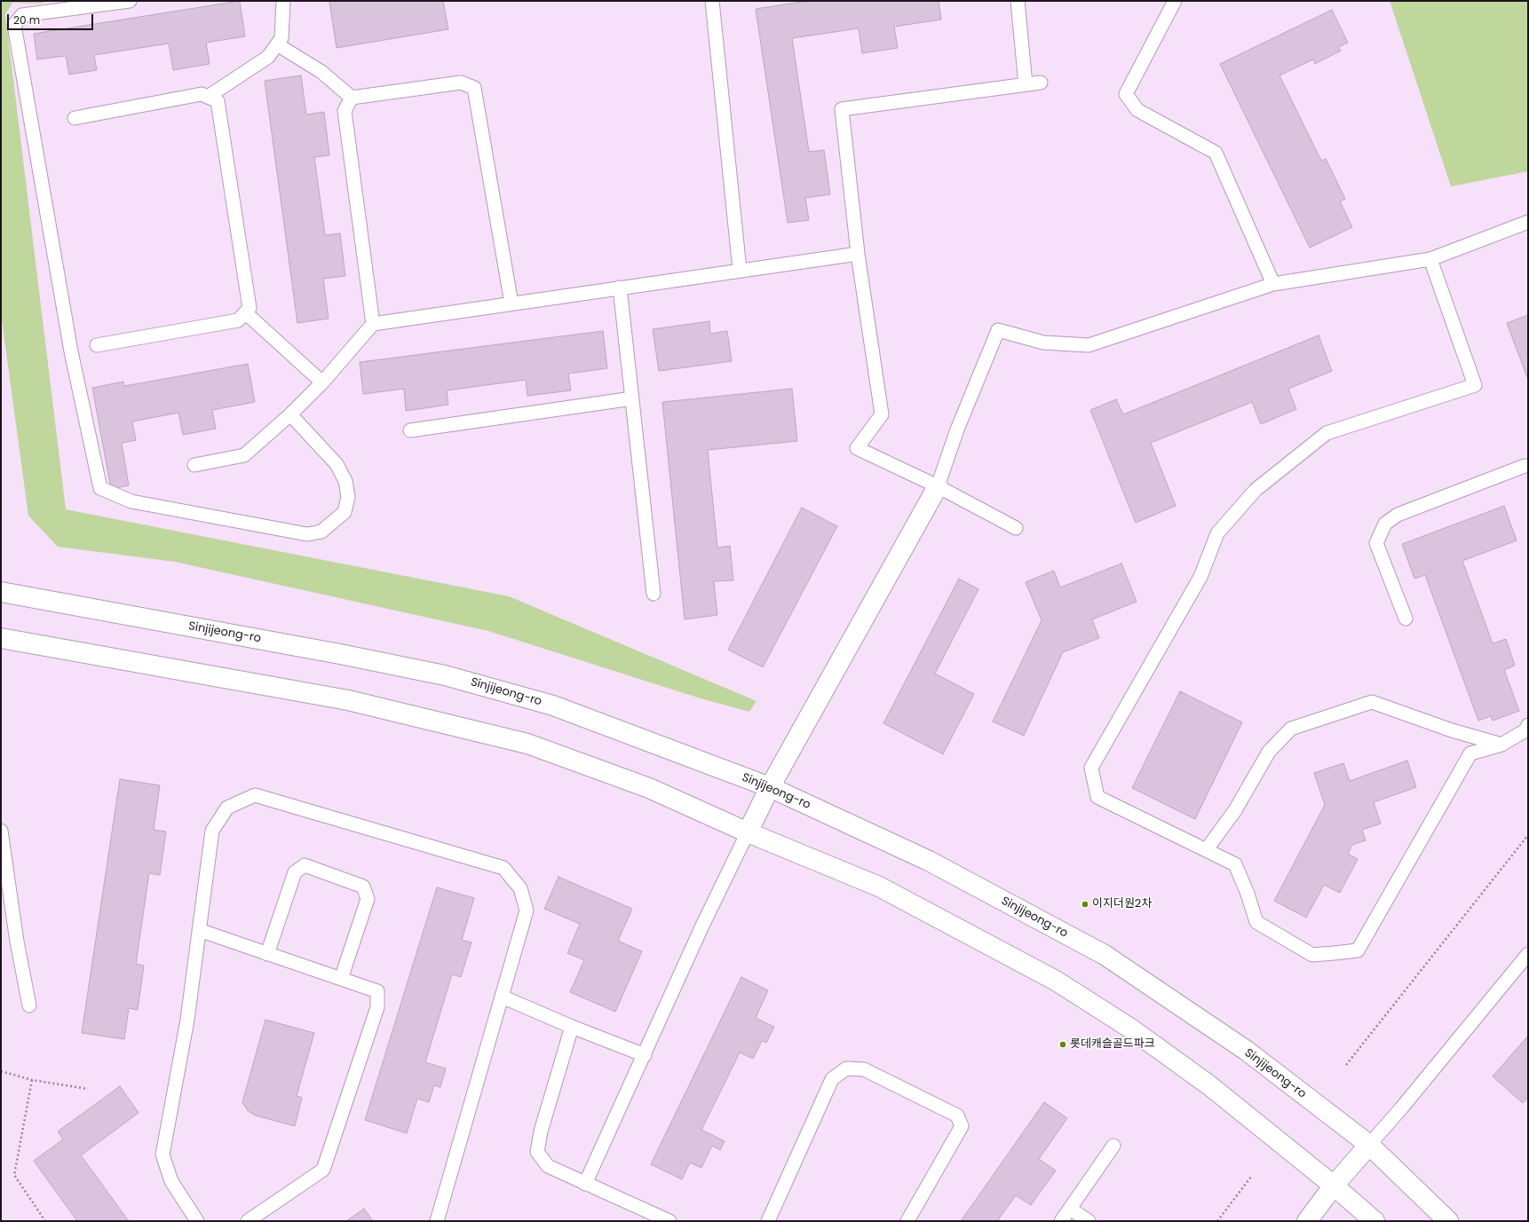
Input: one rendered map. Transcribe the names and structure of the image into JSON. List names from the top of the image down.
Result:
{
  "streets": {
    "street": ["Sinjijeong-ro"]
  },
  "places": ["이지더원2차", "롯데캐슬골드파크"],
  "scale_bar": "20 m"
}
